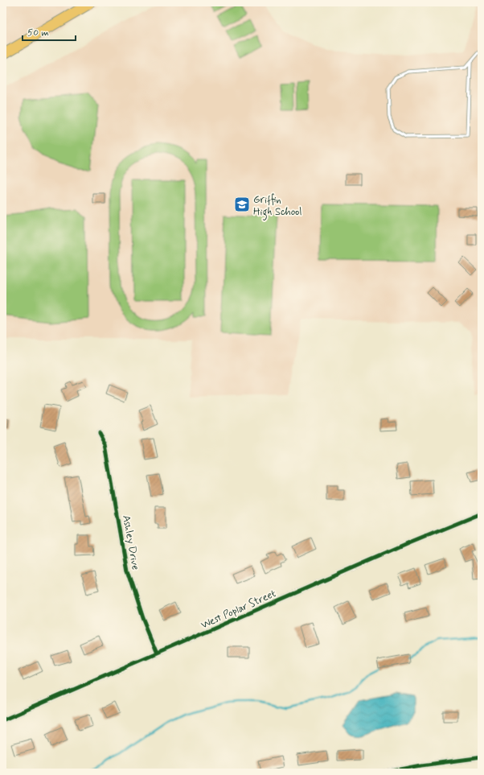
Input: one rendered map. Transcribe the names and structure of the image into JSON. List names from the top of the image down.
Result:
{
  "streets": {
    "street": ["Ashley Drive", "West Poplar Street"]
  },
  "crossings": [
    ["Ashley Drive", "West Poplar Street"]
  ],
  "places": {
    "school or university": ["Griffin High School"]
  },
  "scale_bar": "50 m"
}
